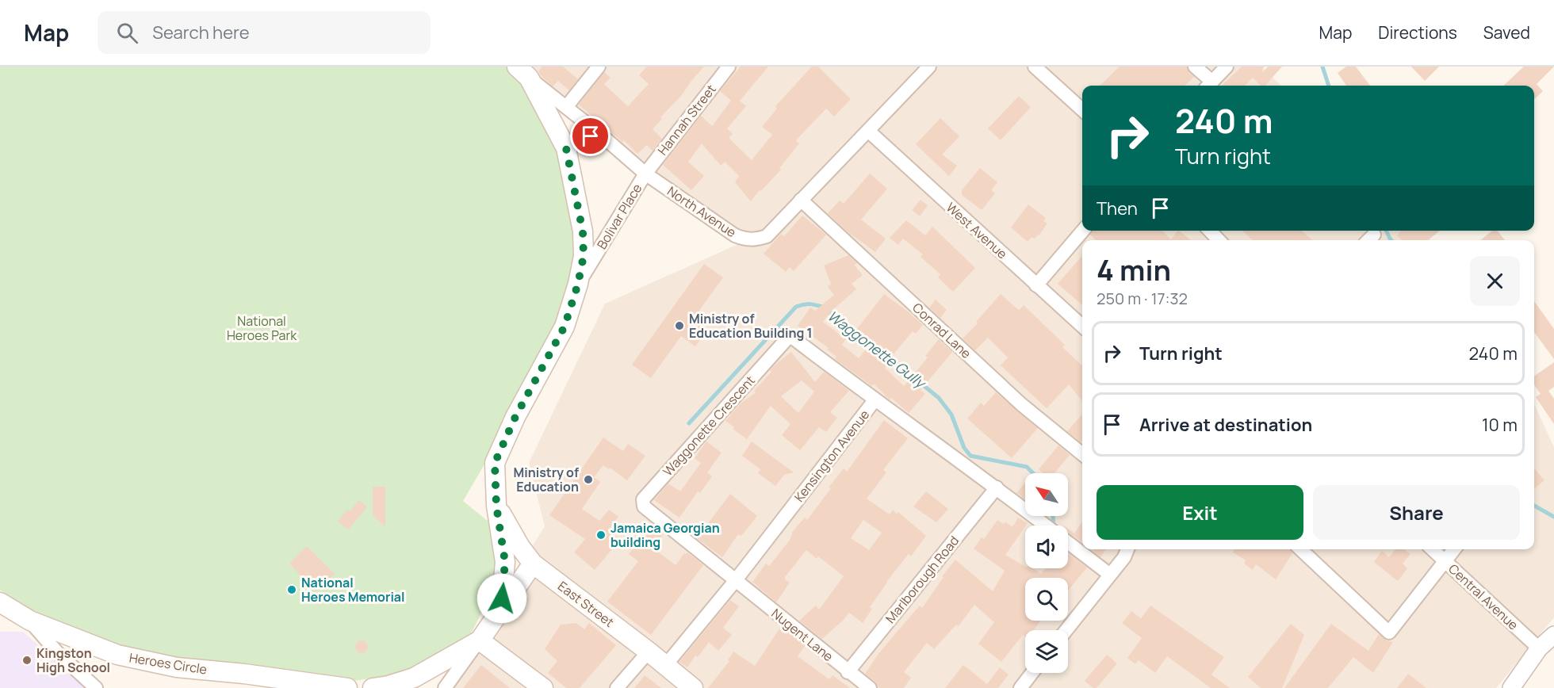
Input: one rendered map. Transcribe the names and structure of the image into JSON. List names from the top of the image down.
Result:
{
  "streets": {
    "main road": ["East Street", "Heroes Circle"],
    "street": [
      "Hannah Street",
      "North Avenue",
      "Bolivar Place",
      "West Avenue",
      "Conrad Lane",
      "Waggonette Crescent",
      "Kensington Avenue",
      "Marlborough Road",
      "Central Avenue",
      "Nugent Lane"
    ]
  },
  "crossings": [
    ["Hannah Street", "North Avenue"],
    ["Hannah Street", "Bolivar Place"],
    ["North Avenue", "Bolivar Place"],
    ["North Avenue", "West Avenue"],
    ["North Avenue", "Conrad Lane"],
    ["Waggonette Crescent", "Kensington Avenue"],
    ["Waggonette Crescent", "Nugent Lane"],
    ["Kensington Avenue", "Marlborough Road"],
    ["Kensington Avenue", "East Street"],
    ["Kensington Avenue", "Nugent Lane"],
    ["Marlborough Road", "Nugent Lane"]
  ],
  "water": ["Waggonette Gully"],
  "parks": ["National Heroes Park"],
  "places": [
    "Ministry of Education Building 1",
    "Ministry of Education",
    "Jamaica Georgian building",
    "National Heroes Memorial",
    "Kingston High School"
  ],
  "north": "top left",
  "page": {
    "header": "Map",
    "search": "Search here",
    "nav": ["Map", "Directions", "Saved"],
    "turn": ["240 m", "Turn right"],
    "then": "Then",
    "heading": ["4 min", "250 m · 17:32"],
    "list": [
      {
        "name": "Turn right",
        "value": "240 m"
      },
      {
        "name": "Arrive at destination",
        "value": "10 m"
      }
    ],
    "buttons": ["Exit", "Share"]
  }
}
